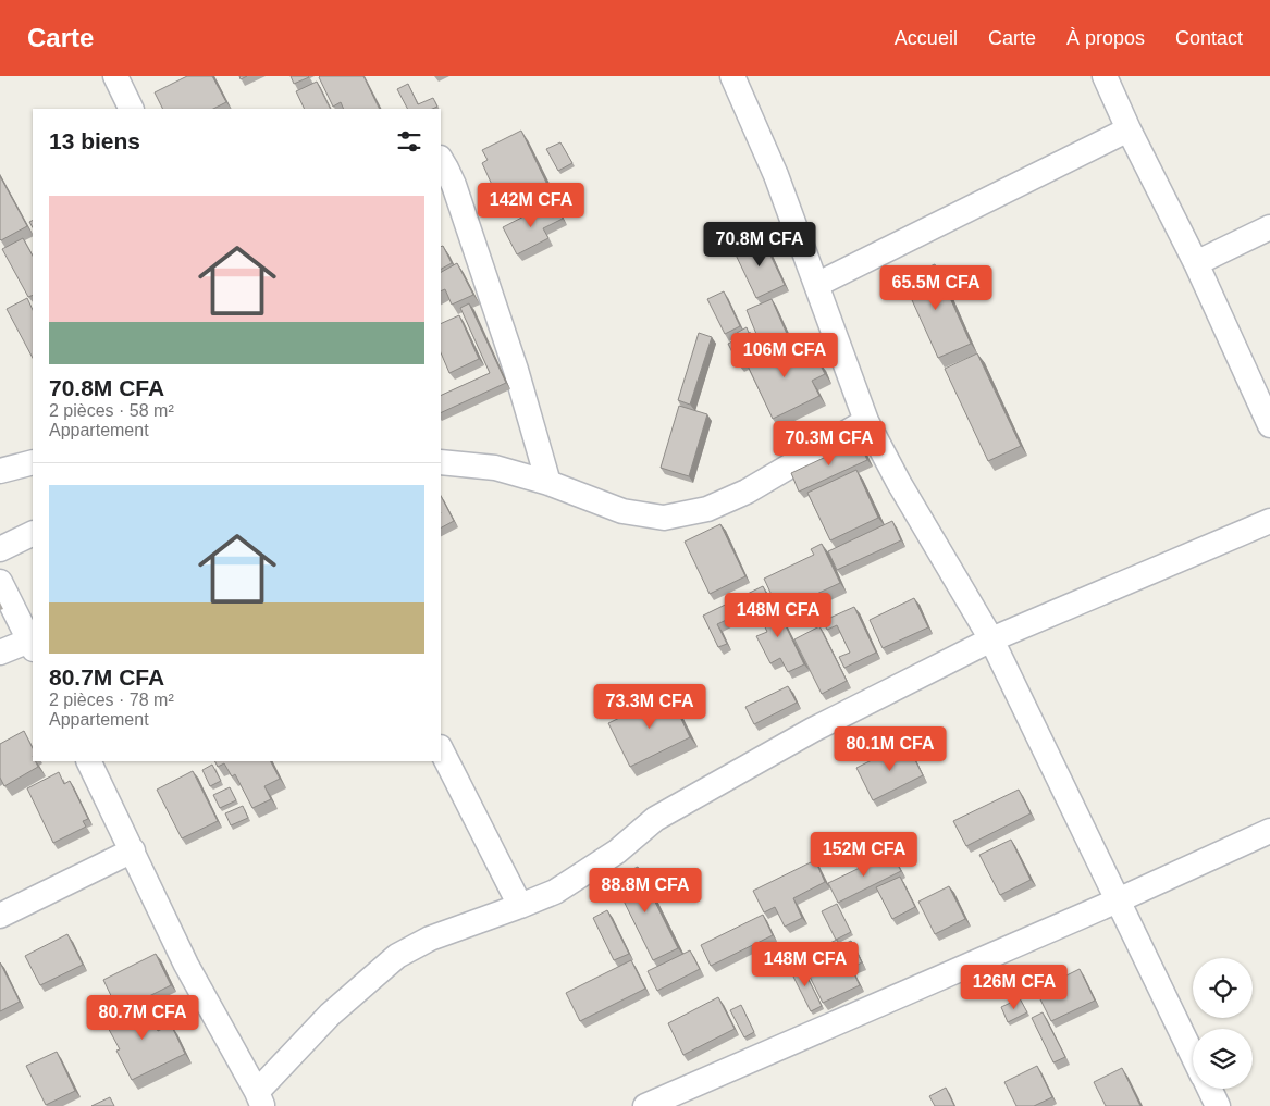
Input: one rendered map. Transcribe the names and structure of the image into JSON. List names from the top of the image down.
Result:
{
  "page": {
    "header": "Carte",
    "nav": [
      "Accueil",
      "Carte",
      "À propos",
      "Contact"
    ],
    "heading": "13 biens",
    "list": [
      {
        "name": "70.8M CFA",
        "note": "2 pièces · 58 m² · Appartement"
      },
      {
        "name": "80.7M CFA",
        "note": "2 pièces · 78 m² · Appartement"
      }
    ],
    "price": [
      "142M CFA",
      "70.8M CFA",
      "65.5M CFA",
      "106M CFA",
      "70.3M CFA",
      "148M CFA",
      "73.3M CFA",
      "80.1M CFA",
      "152M CFA",
      "88.8M CFA",
      "148M CFA",
      "126M CFA",
      "80.7M CFA"
    ]
  }
}
